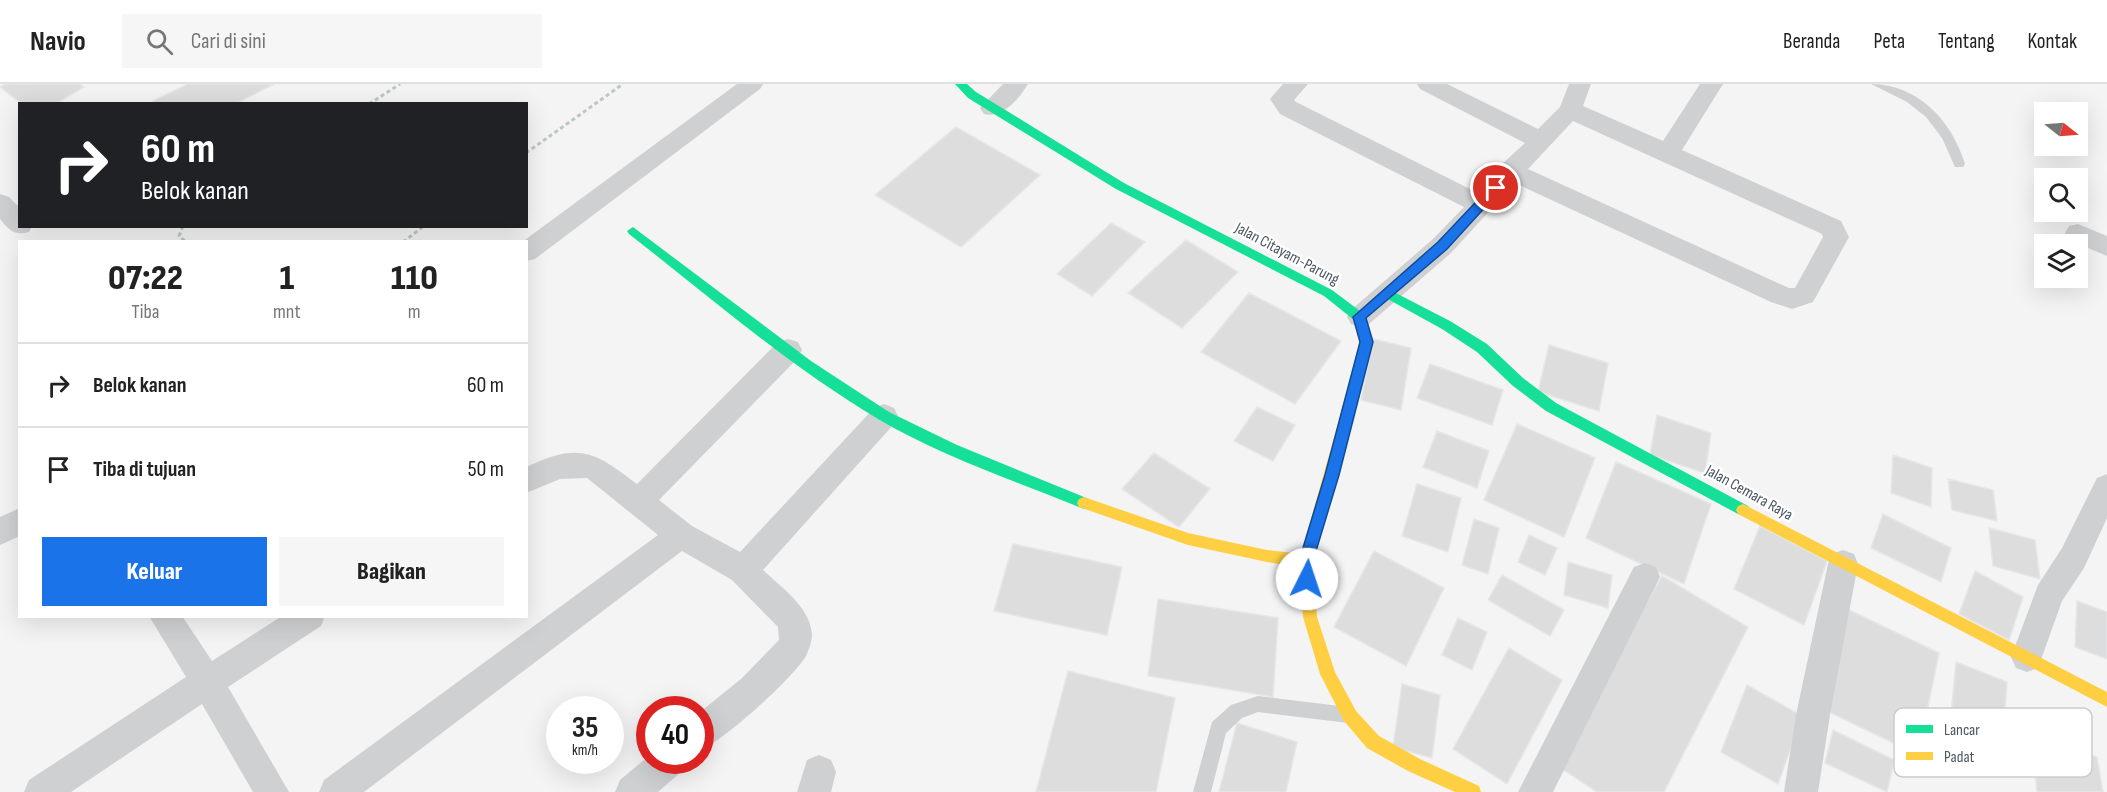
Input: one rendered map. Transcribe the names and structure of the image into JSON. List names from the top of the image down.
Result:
{
  "streets": {
    "street": ["Jalan Citayam-Parung", "Jalan Cemara Raya"]
  },
  "legend": ["Lancar", "Padat"],
  "north": "right",
  "page": {
    "header": "Navio",
    "search": "Cari di sini",
    "nav": [
      "Beranda",
      "Peta",
      "Tentang",
      "Kontak"
    ],
    "turn": ["60 m", "Belok kanan"],
    "eta": [
      "07:22",
      "Tiba",
      "1",
      "mnt",
      "110",
      "m"
    ],
    "list": [
      {
        "name": "Belok kanan",
        "value": "60 m"
      },
      {
        "name": "Tiba di tujuan",
        "value": "50 m"
      }
    ],
    "buttons": ["Keluar", "Bagikan"],
    "speed": "35 km/h",
    "limit": "40"
  }
}
